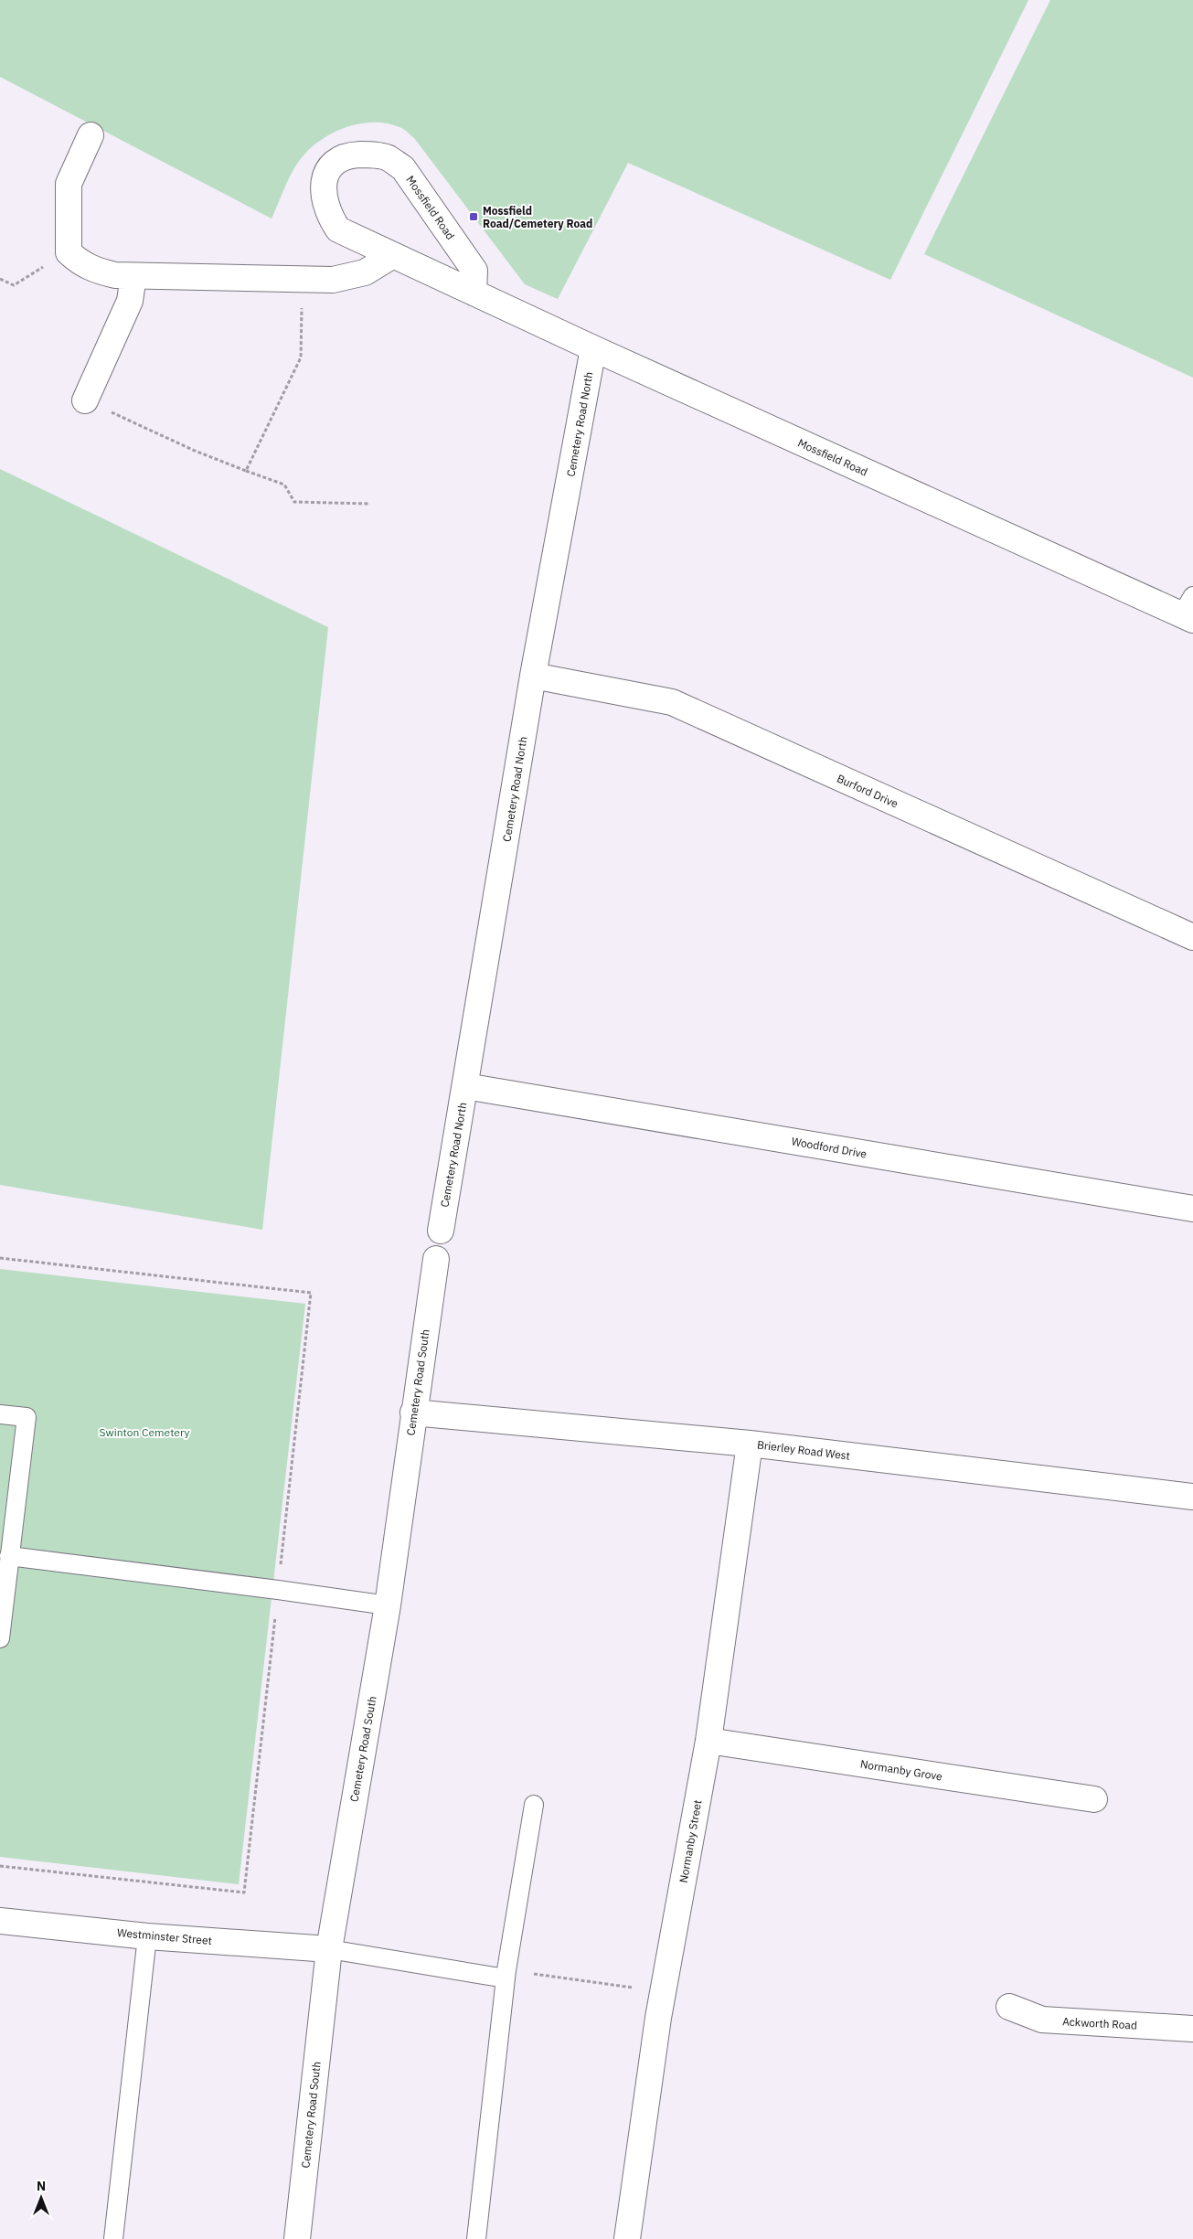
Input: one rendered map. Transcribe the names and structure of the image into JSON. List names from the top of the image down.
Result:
{
  "streets": {
    "street": [
      "Mossfield Road",
      "Cemetery Road North",
      "Burford Drive",
      "Woodford Drive",
      "Cemetery Road South",
      "Brierley Road West",
      "Normanby Grove",
      "Normanby Street",
      "Westminster Street",
      "Ackworth Road"
    ]
  },
  "crossings": [
    ["Mossfield Road", "Cemetery Road North"],
    ["Cemetery Road North", "Burford Drive"],
    ["Cemetery Road North", "Woodford Drive"],
    ["Cemetery Road South", "Brierley Road West"],
    ["Cemetery Road South", "Westminster Street"],
    ["Brierley Road West", "Normanby Street"],
    ["Normanby Grove", "Normanby Street"]
  ],
  "parks": ["Swinton Cemetery"],
  "places": {
    "transit": ["Mossfield Road/Cemetery Road"]
  },
  "north": "top"
}
